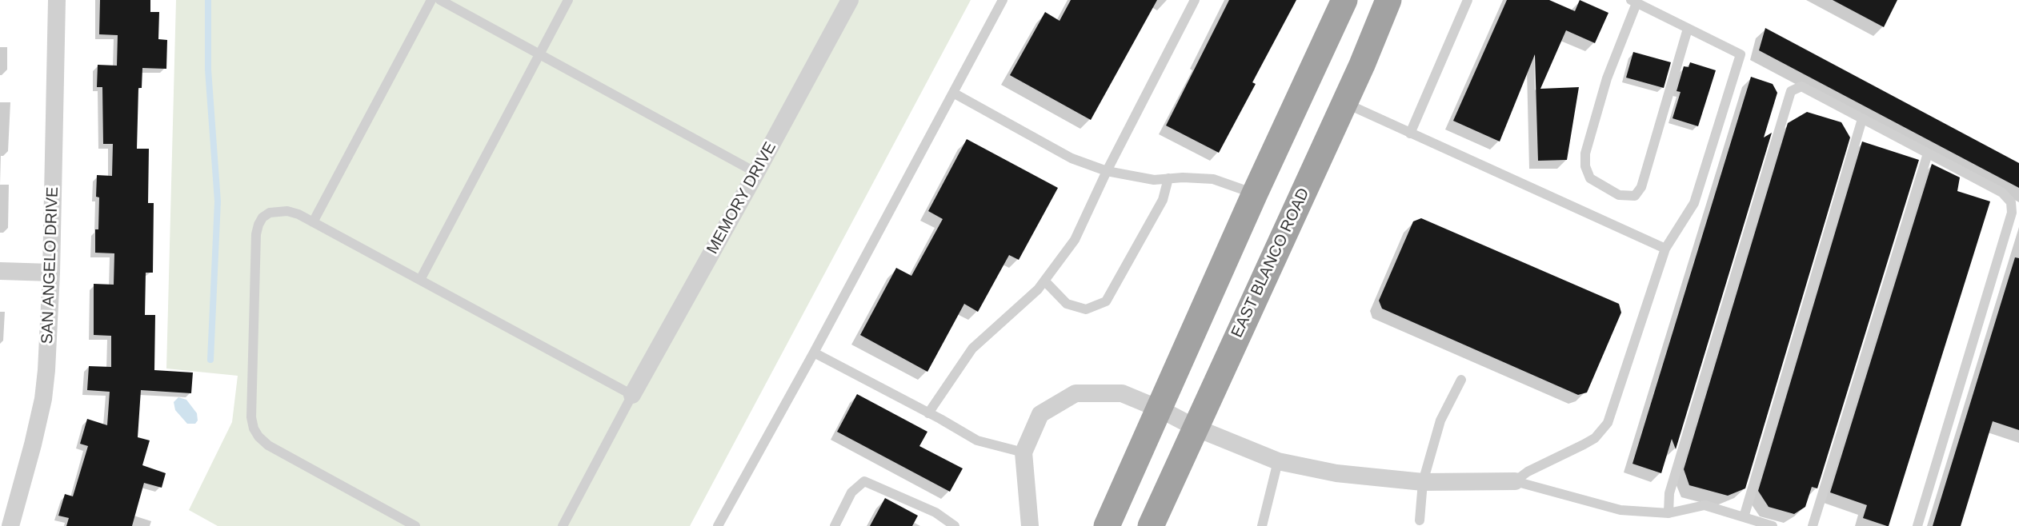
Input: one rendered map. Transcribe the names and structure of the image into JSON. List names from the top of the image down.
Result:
{
  "streets": {
    "highway": ["EAST BLANCO ROAD"],
    "street": ["MEMORY DRIVE", "SAN ANGELO DRIVE"]
  }
}
